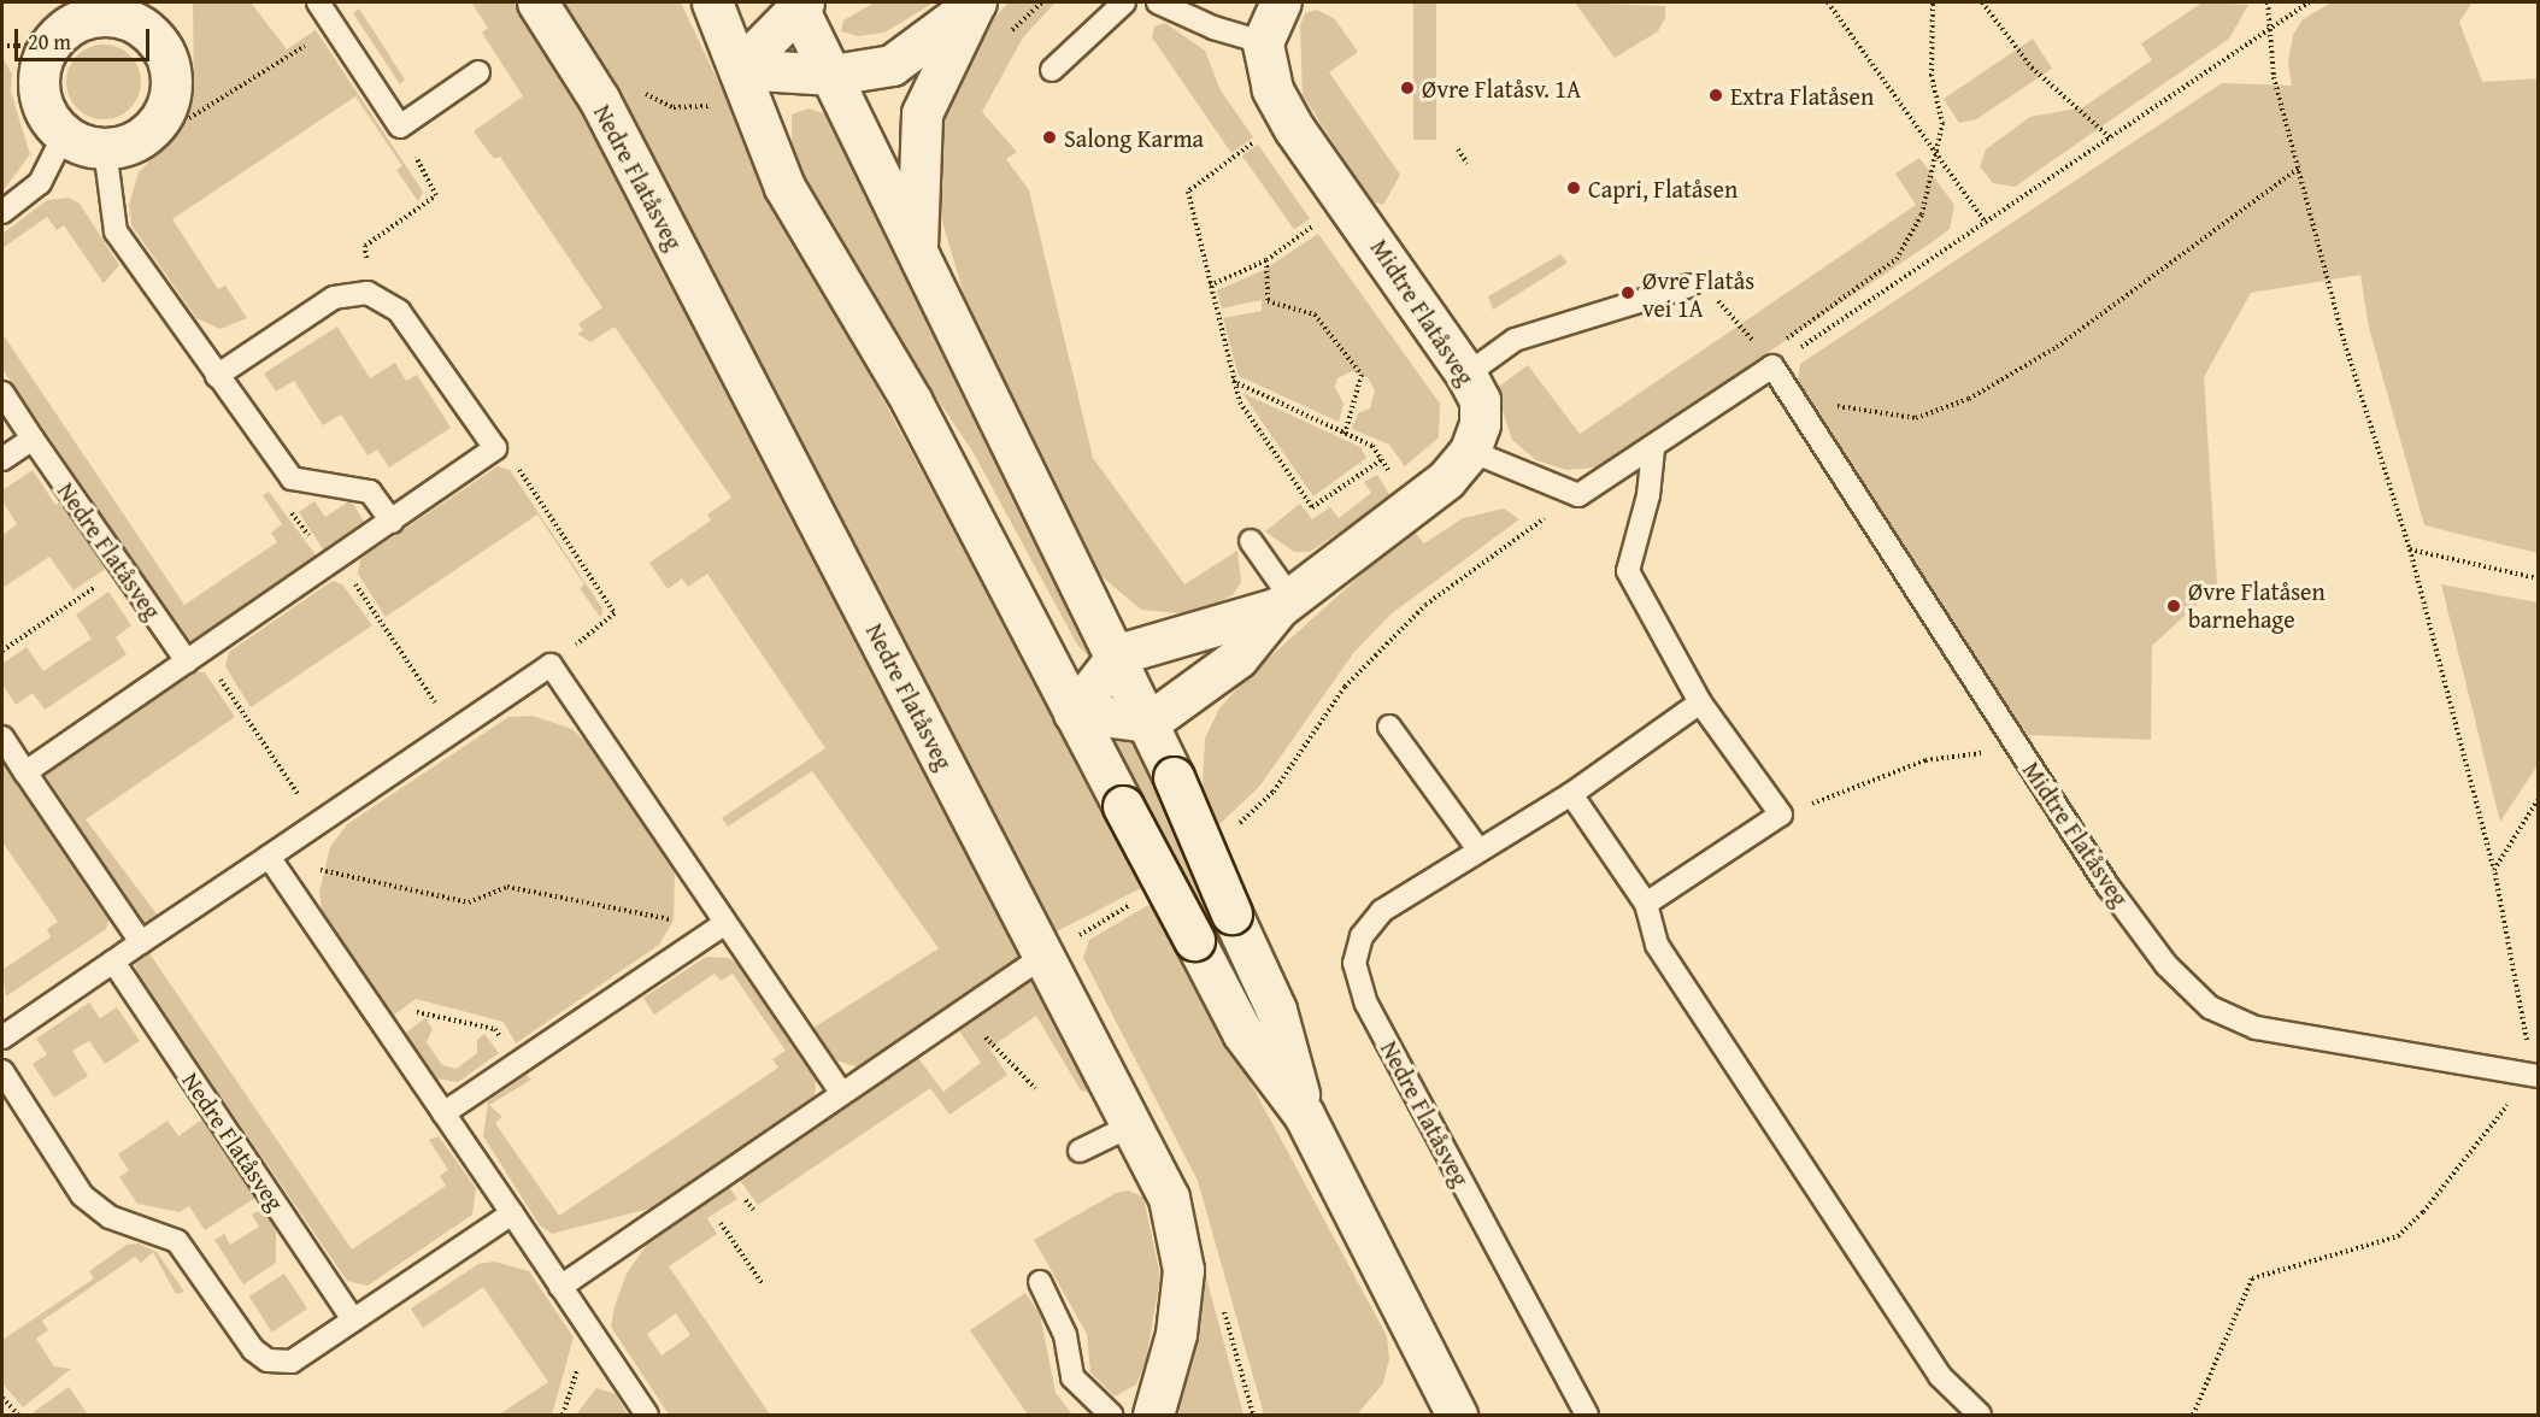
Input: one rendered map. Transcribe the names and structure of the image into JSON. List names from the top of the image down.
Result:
{
  "streets": {
    "street": ["Nedre Flatåsveg", "Midtre Flatåsveg"]
  },
  "places": [
    "Øvre Flatåsv. 1A",
    "Extra Flatåsen",
    "Salong Karma",
    "Capri, Flatåsen",
    "Øvre Flatås vei 1A",
    "Øvre Flatåsen barnehage"
  ],
  "scale_bar": "20 m"
}
